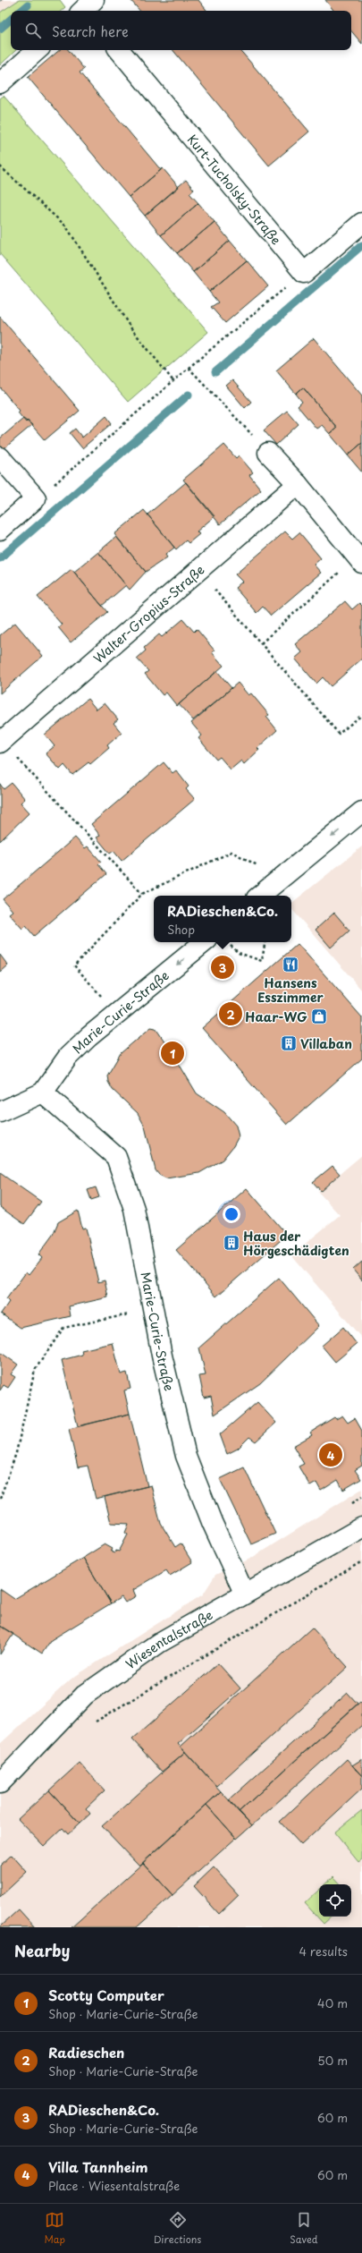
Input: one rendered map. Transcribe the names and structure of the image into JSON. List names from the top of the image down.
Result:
{
  "streets": {
    "street": [
      "Kurt-Tucholsky-Straße",
      "Walter-Gropius-Straße",
      "Marie-Curie-Straße",
      "Wiesentalstraße"
    ]
  },
  "crossings": [
    ["Marie-Curie-Straße", "Wiesentalstraße"]
  ],
  "places": {
    "restaurant": ["Hansens Esszimmer"],
    "shop": ["Haar-WG"],
    "building": ["Villaban", "Haus der Hörgeschädigten"]
  },
  "page": {
    "search": "Search here",
    "popup": ["RADieschen&Co.", "Shop"],
    "pins": [
      "3",
      "2",
      "1",
      "4"
    ],
    "heading": ["Nearby", "4 results"],
    "list": [
      {
        "mark": "1",
        "name": "Scotty Computer",
        "note": "Shop · Marie-Curie-Straße",
        "value": "40 m"
      },
      {
        "mark": "2",
        "name": "Radieschen",
        "note": "Shop · Marie-Curie-Straße",
        "value": "50 m"
      },
      {
        "mark": "3",
        "name": "RADieschen&Co.",
        "note": "Shop · Marie-Curie-Straße",
        "value": "60 m"
      },
      {
        "mark": "4",
        "name": "Villa Tannheim",
        "note": "Place · Wiesentalstraße",
        "value": "60 m"
      }
    ],
    "nav": ["Map", "Directions", "Saved"]
  }
}
